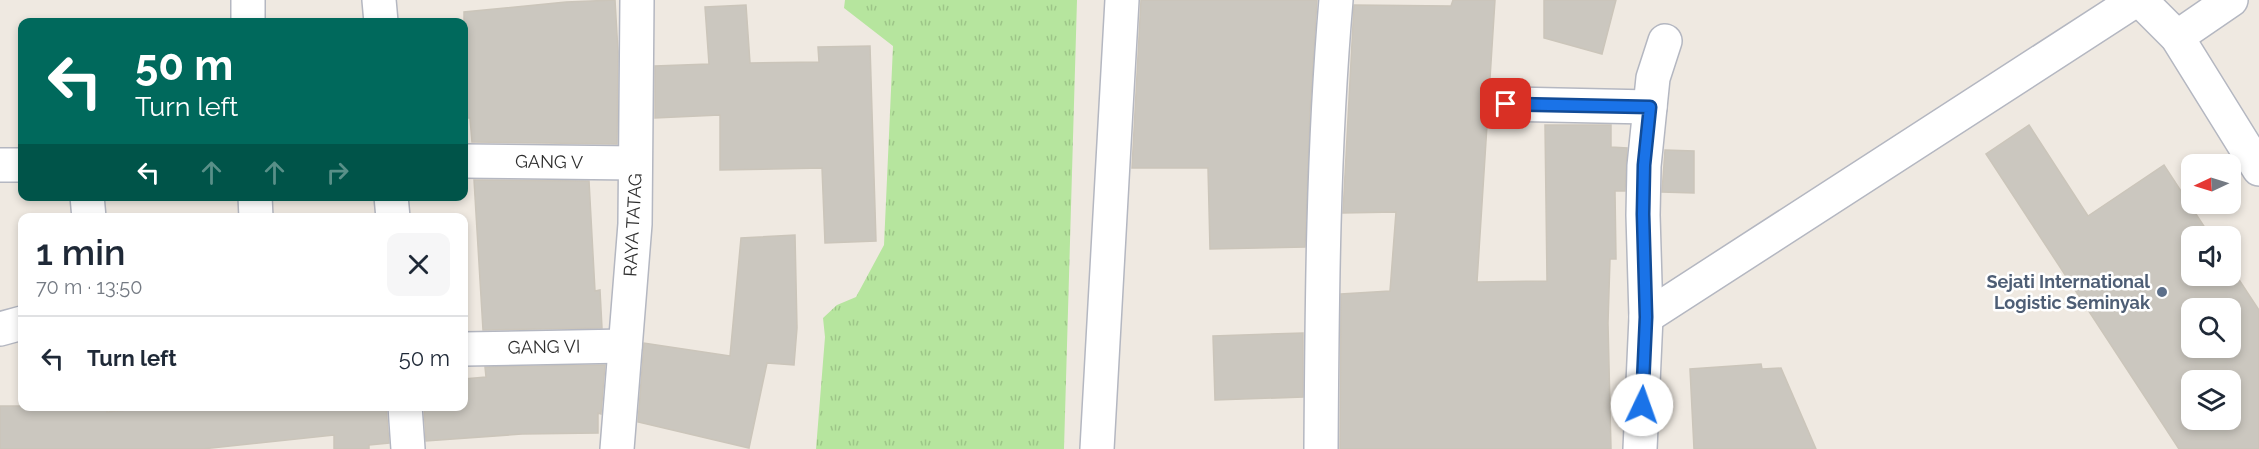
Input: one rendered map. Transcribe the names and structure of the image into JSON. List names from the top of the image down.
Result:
{
  "streets": {
    "street": ["GANG V", "RAYA TATAG", "GANG VI"]
  },
  "crossings": [
    ["GANG V", "RAYA TATAG"],
    ["RAYA TATAG", "GANG VI"]
  ],
  "places": ["Sejati International Logistic Seminyak"],
  "north": "left",
  "page": {
    "turn": ["50 m", "Turn left"],
    "heading": ["1 min", "70 m · 13:50"],
    "list": [
      {
        "name": "Turn left",
        "value": "50 m"
      }
    ]
  }
}
